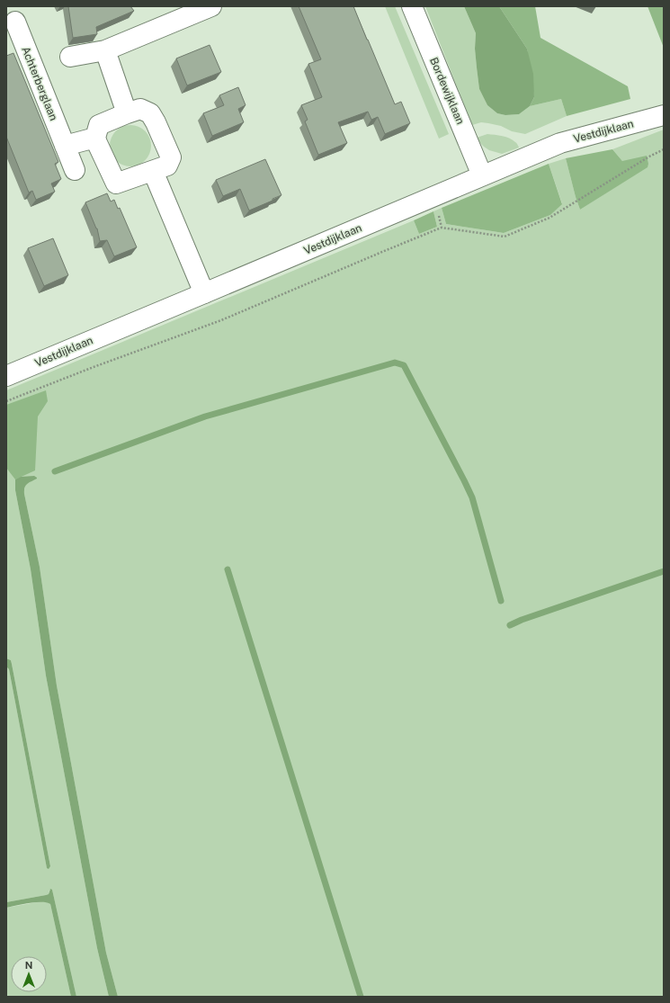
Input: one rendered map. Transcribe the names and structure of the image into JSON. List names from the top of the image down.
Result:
{
  "streets": {
    "street": ["Achterberglaan", "Bordewijklaan", "Vestdijklaan"]
  },
  "crossings": [
    ["Bordewijklaan", "Vestdijklaan"]
  ],
  "north": "top"
}
